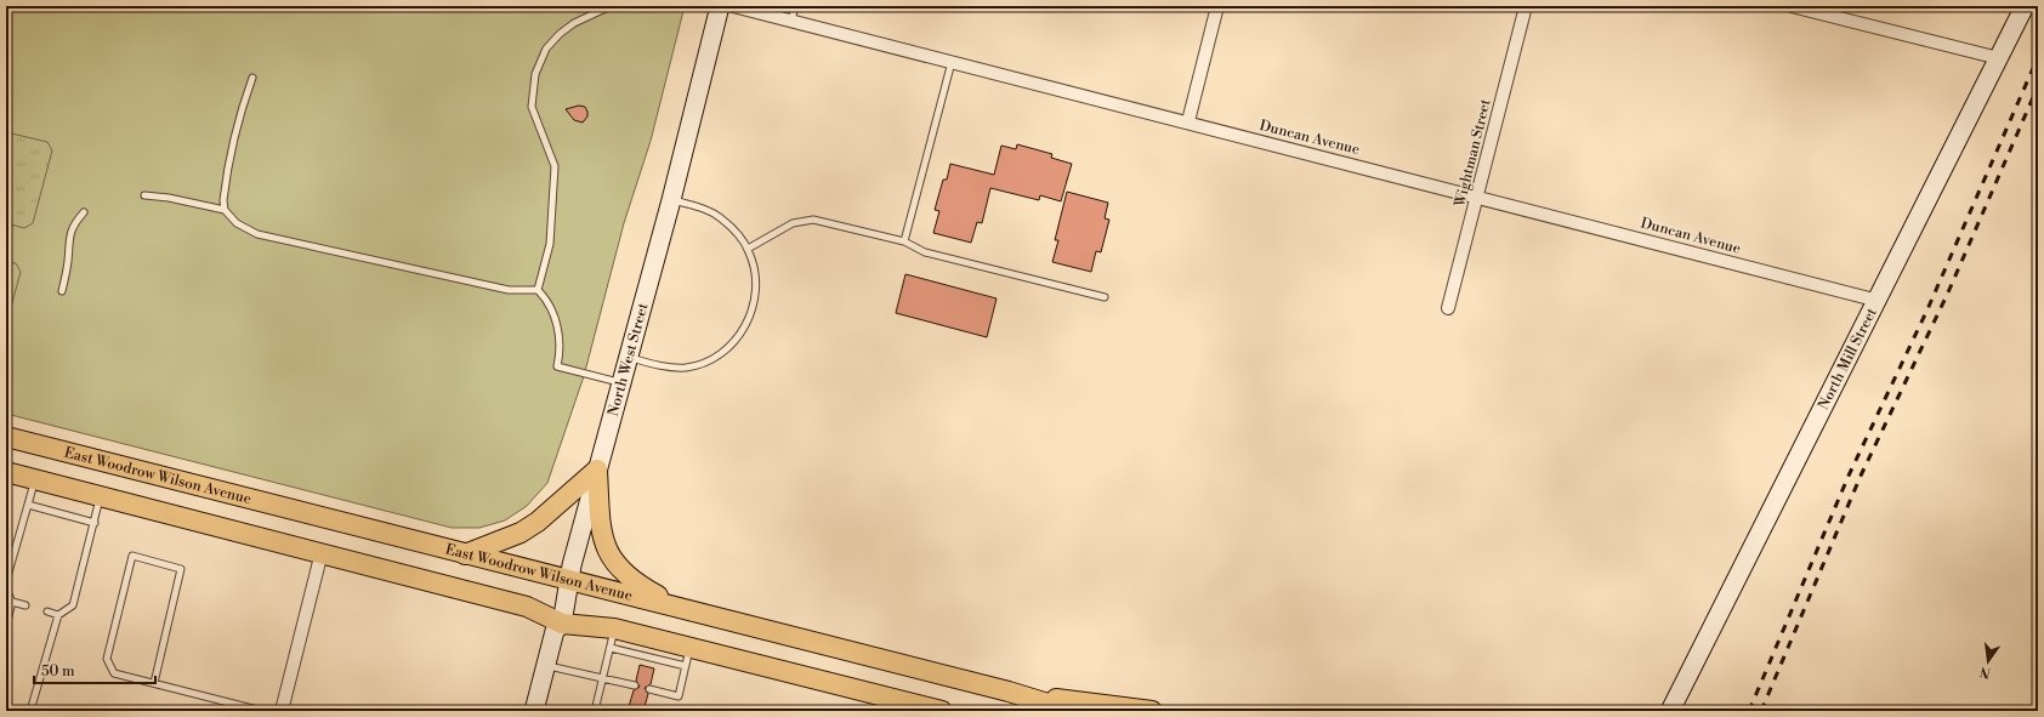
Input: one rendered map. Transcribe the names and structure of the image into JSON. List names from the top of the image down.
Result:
{
  "streets": {
    "main road": ["East Woodrow Wilson Avenue"],
    "street": [
      "Duncan Avenue",
      "Wightman Street",
      "North West Street",
      "North Mill Street"
    ]
  },
  "crossings": [
    ["Duncan Avenue", "Wightman Street"],
    ["Duncan Avenue", "North Mill Street"],
    ["North West Street", "East Woodrow Wilson Avenue"]
  ],
  "scale_bar": "50 m",
  "north": "bottom"
}
